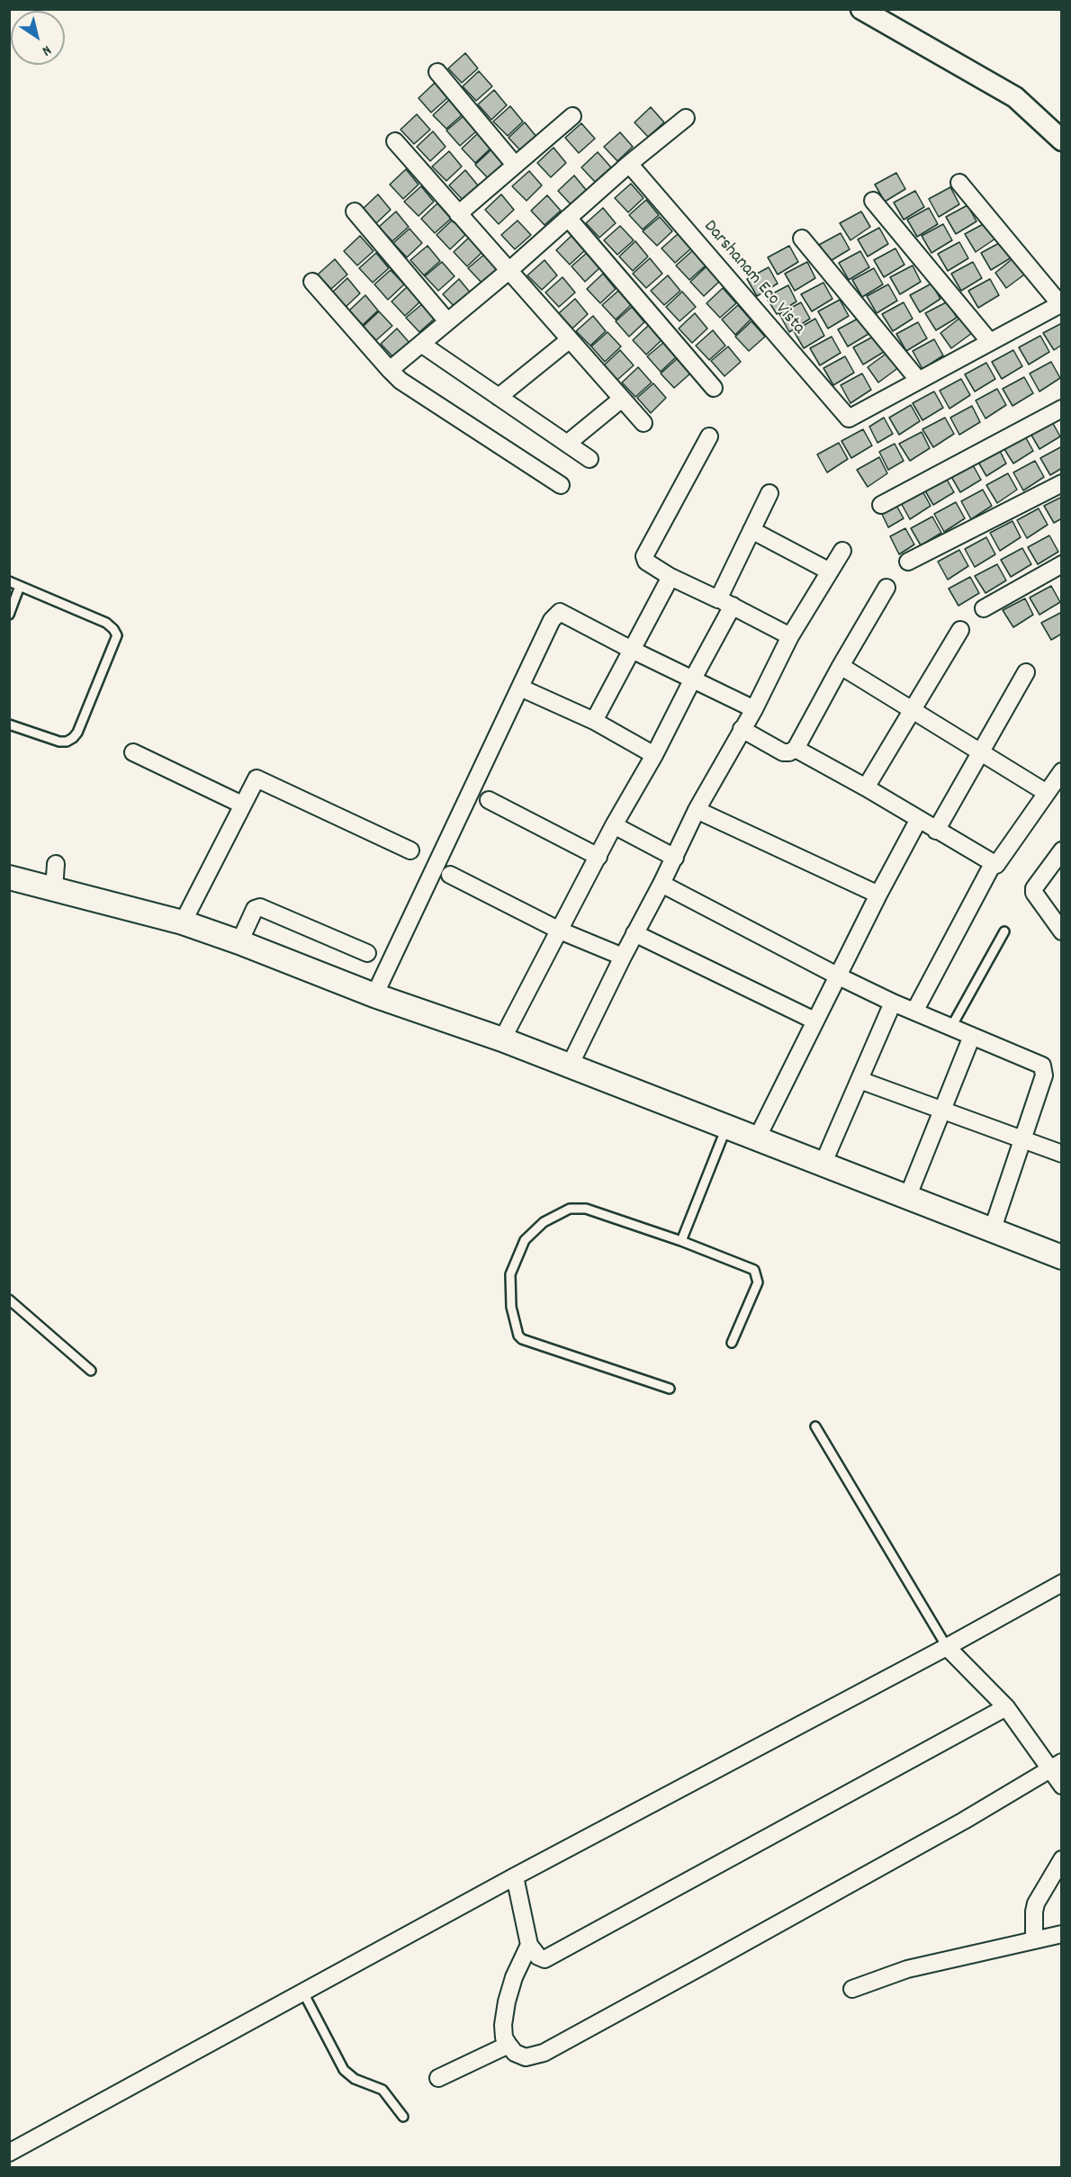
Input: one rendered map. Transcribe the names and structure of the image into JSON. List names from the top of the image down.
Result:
{
  "streets": {
    "street": ["Darshanam Eco Vista"]
  },
  "north": "bottom right"
}
